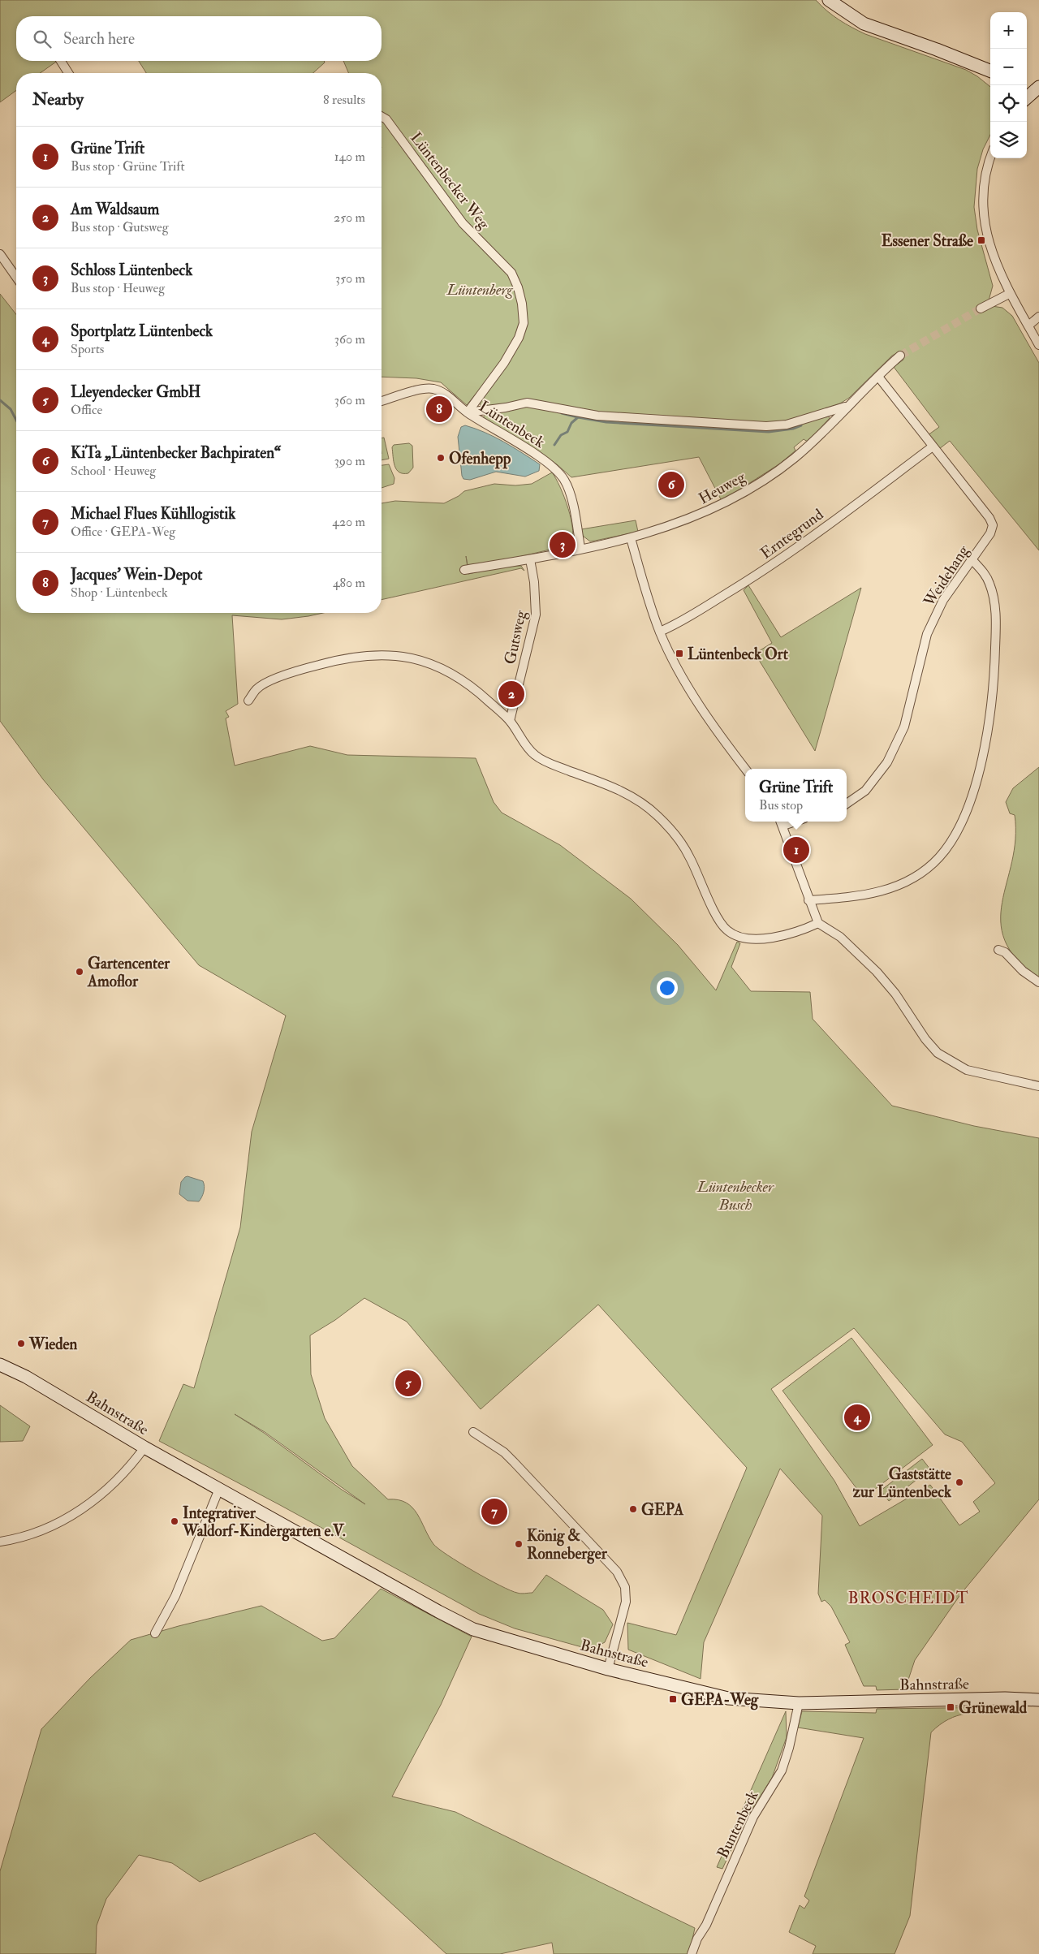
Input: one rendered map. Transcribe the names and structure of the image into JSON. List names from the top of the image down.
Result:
{
  "streets": {
    "main road": ["Bahnstraße"],
    "street": [
      "Lüntenbecker Weg",
      "Lüntenbeck",
      "Heuweg",
      "Erntegrund",
      "Weidehang",
      "Gutsweg",
      "Buntenbeck"
    ]
  },
  "crossings": [
    ["Lüntenbecker Weg", "Lüntenbeck"],
    ["Lüntenbeck", "Heuweg"],
    ["Heuweg", "Weidehang"],
    ["Heuweg", "Gutsweg"],
    ["Erntegrund", "Weidehang"],
    ["Bahnstraße", "Buntenbeck"]
  ],
  "districts": ["BROSCHEIDT"],
  "parks": ["Lüntenberg", "Lüntenbecker Busch"],
  "places": {
    "transit": [
      "Essener Straße",
      "Lüntenbeck Ort",
      "GEPA-Weg",
      "Grünewald"
    ],
    "other": [
      "Ofenhepp",
      "Gartencenter Amoflor",
      "Wieden",
      "Gaststätte zur Lüntenbeck",
      "GEPA",
      "Integrativer Waldorf-Kindergarten e.V.",
      "König & Ronneberger"
    ]
  },
  "page": {
    "map_buttons": ["+", "−"],
    "search": "Search here",
    "heading": ["Nearby", "8 results"],
    "list": [
      {
        "mark": "1",
        "name": "Grüne Trift",
        "note": "Bus stop · Grüne Trift",
        "value": "140 m"
      },
      {
        "mark": "2",
        "name": "Am Waldsaum",
        "note": "Bus stop · Gutsweg",
        "value": "250 m"
      },
      {
        "mark": "3",
        "name": "Schloss Lüntenbeck",
        "note": "Bus stop · Heuweg",
        "value": "350 m"
      },
      {
        "mark": "4",
        "name": "Sportplatz Lüntenbeck",
        "note": "Sports",
        "value": "360 m"
      },
      {
        "mark": "5",
        "name": "Lleyendecker GmbH",
        "note": "Office",
        "value": "360 m"
      },
      {
        "mark": "6",
        "name": "KiTa „Lüntenbecker Bachpiraten“",
        "note": "School · Heuweg",
        "value": "390 m"
      },
      {
        "mark": "7",
        "name": "Michael Flues Kühllogistik",
        "note": "Office · GEPA-Weg",
        "value": "420 m"
      },
      {
        "mark": "8",
        "name": "Jacques' Wein-Depot",
        "note": "Shop · Lüntenbeck",
        "value": "480 m"
      }
    ],
    "pins": [
      "8",
      "6",
      "3",
      "2",
      "1",
      "5",
      "4",
      "7"
    ],
    "popup": ["Grüne Trift", "Bus stop"]
  }
}
